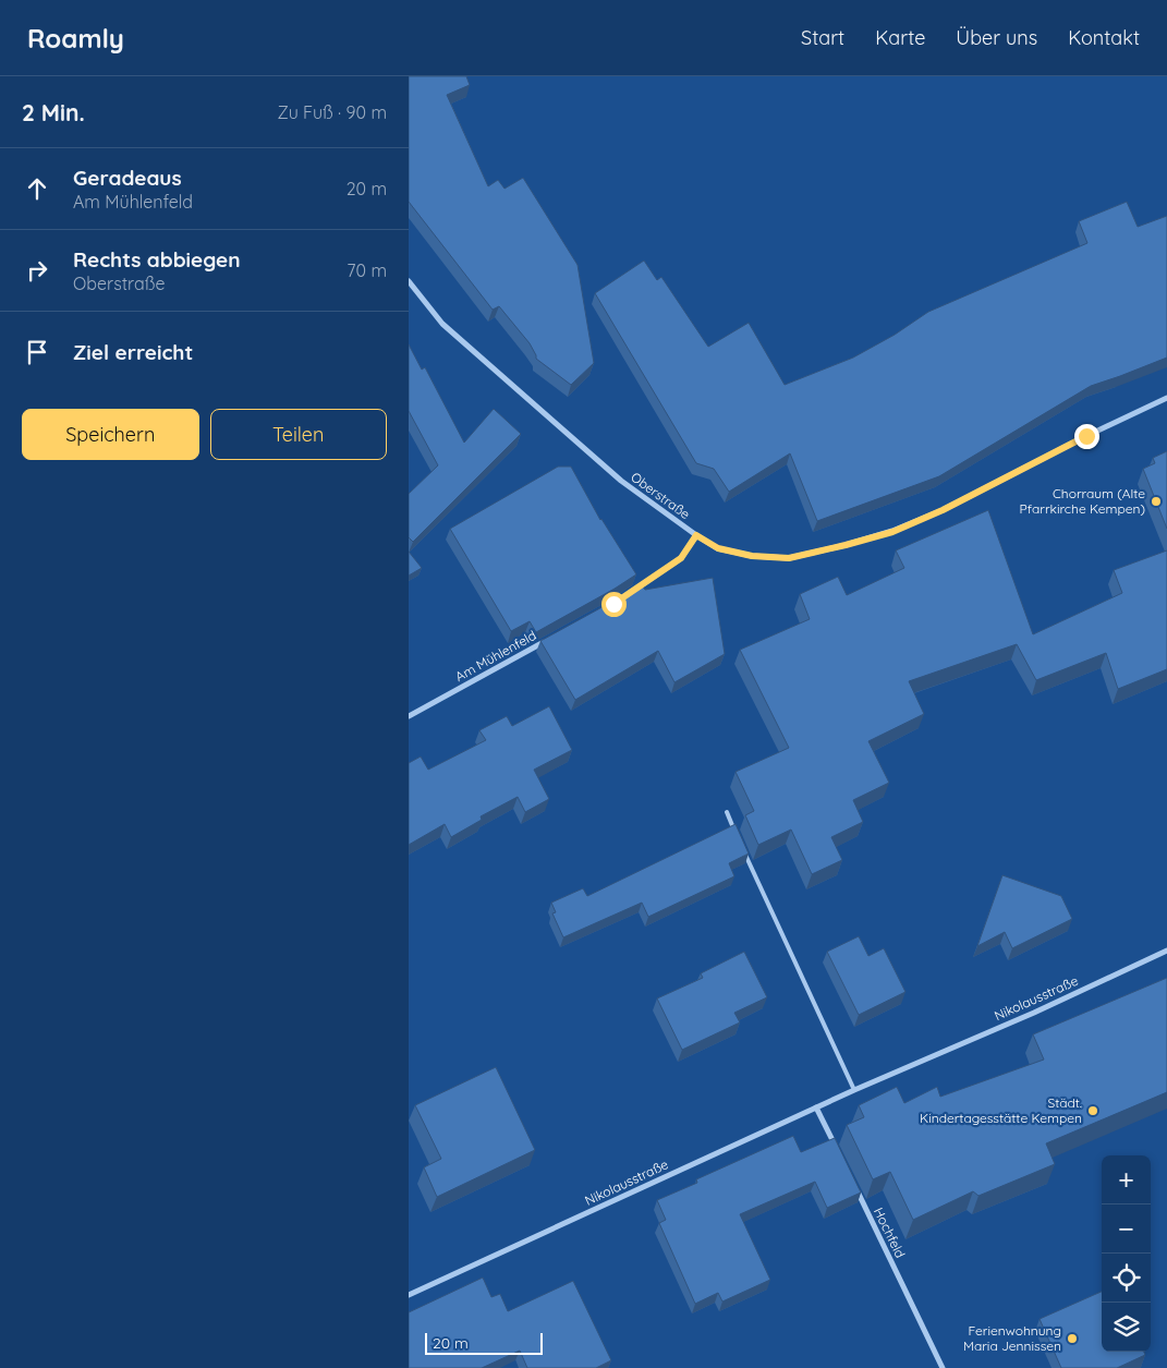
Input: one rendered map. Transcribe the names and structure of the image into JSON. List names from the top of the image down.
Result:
{
  "streets": {
    "street": [
      "Oberstraße",
      "Am Mühlenfeld",
      "Nikolausstraße",
      "Hochfeld"
    ]
  },
  "places": ["Chorraum (Alte Pfarrkirche Kempen)", "Städt. Kindertagesstätte Kempen", "Ferienwohnung Maria Jennissen"],
  "scale_bar": "20 m",
  "page": {
    "header": "Roamly",
    "nav": [
      "Start",
      "Karte",
      "Über uns",
      "Kontakt"
    ],
    "heading": ["2 Min.", "Zu Fuß · 90 m"],
    "list": [
      ["Geradeaus", "Am Mühlenfeld", "20 m"],
      ["Rechts abbiegen", "Oberstraße", "70 m"],
      "Ziel erreicht"
    ],
    "buttons": ["Speichern", "Teilen"],
    "map_buttons": ["+", "−"],
    "scale": "20 m"
  }
}
